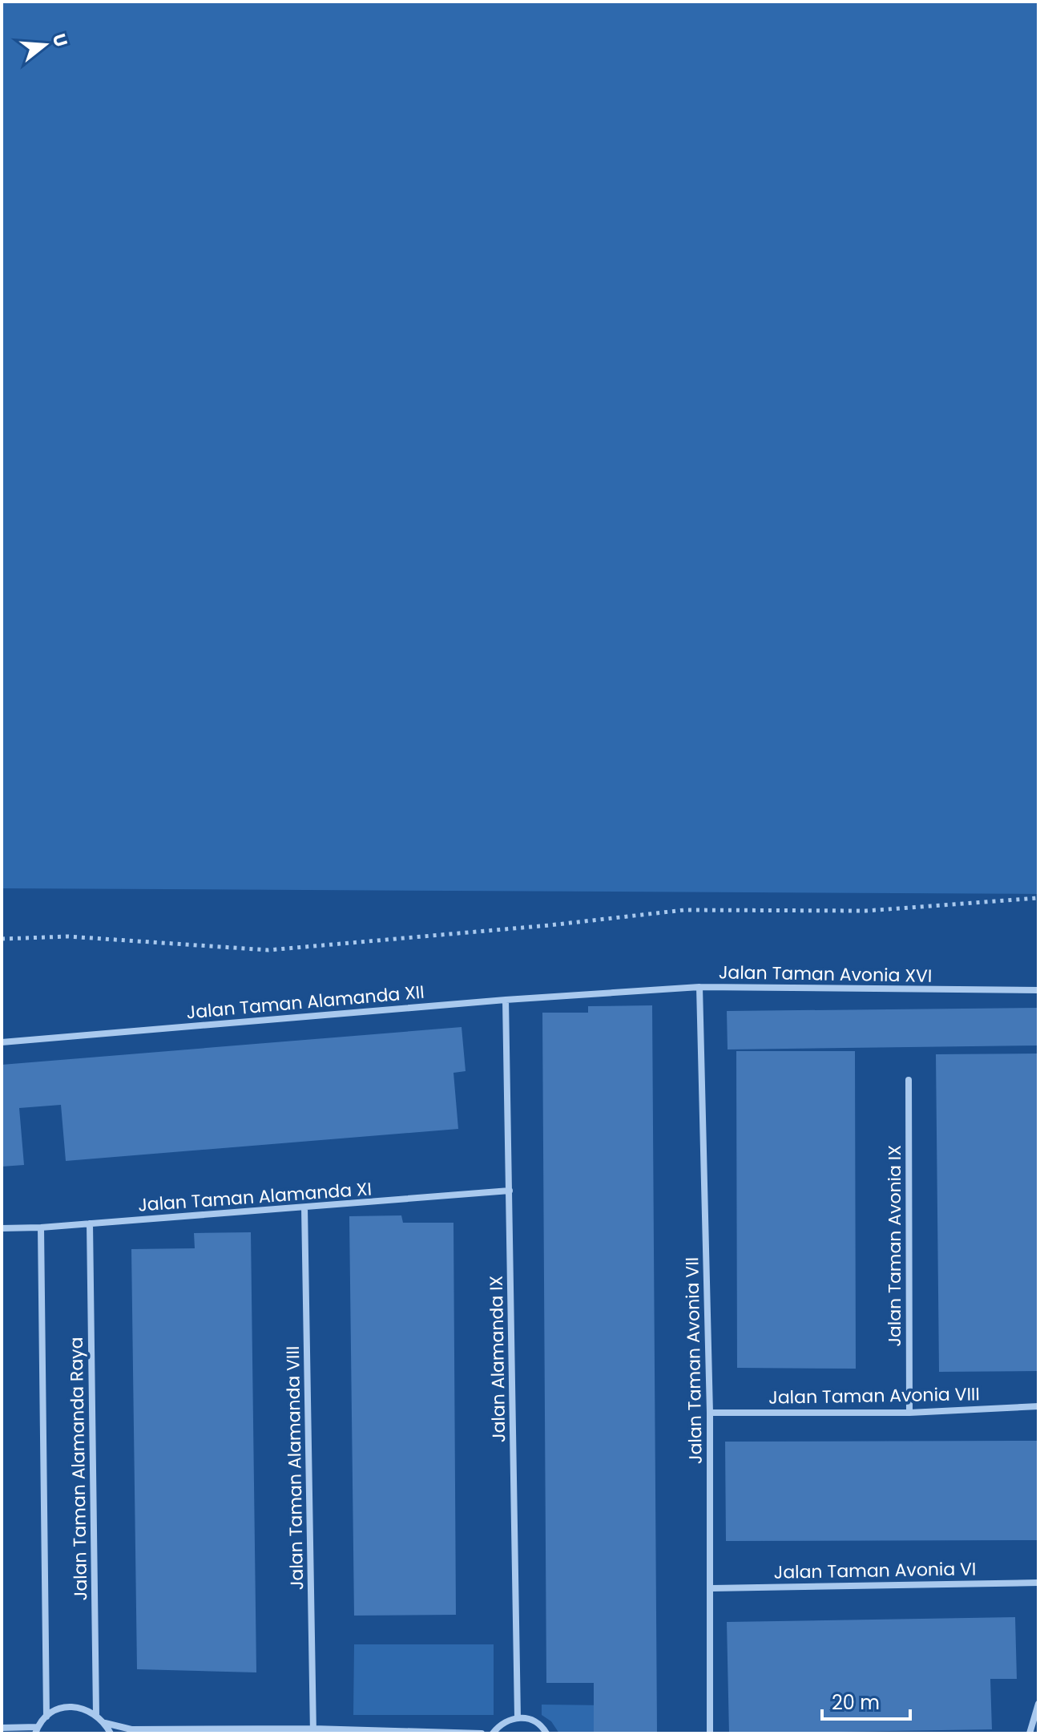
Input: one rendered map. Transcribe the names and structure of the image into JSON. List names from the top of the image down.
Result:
{
  "streets": {
    "street": [
      "Jalan Taman Avonia XVI",
      "Jalan Taman Alamanda XII",
      "Jalan Taman Alamanda XI",
      "Jalan Taman Avonia IX",
      "Jalan Alamanda IX",
      "Jalan Taman Avonia VII",
      "Jalan Taman Avonia VIII",
      "Jalan Taman Alamanda VIII",
      "Jalan Taman Alamanda Raya",
      "Jalan Taman Avonia VI"
    ]
  },
  "crossings": [
    ["Jalan Taman Avonia XVI", "Jalan Taman Alamanda XII"],
    ["Jalan Taman Avonia XVI", "Jalan Taman Avonia VII"],
    ["Jalan Taman Alamanda XII", "Jalan Alamanda IX"],
    ["Jalan Taman Alamanda XI", "Jalan Alamanda IX"],
    ["Jalan Taman Alamanda XI", "Jalan Taman Alamanda VIII"],
    ["Jalan Taman Alamanda XI", "Jalan Taman Alamanda Raya"],
    ["Jalan Taman Avonia IX", "Jalan Taman Avonia VIII"],
    ["Jalan Taman Avonia VII", "Jalan Taman Avonia VIII"],
    ["Jalan Taman Avonia VII", "Jalan Taman Avonia VI"]
  ],
  "scale_bar": "20 m",
  "north": "right"
}
